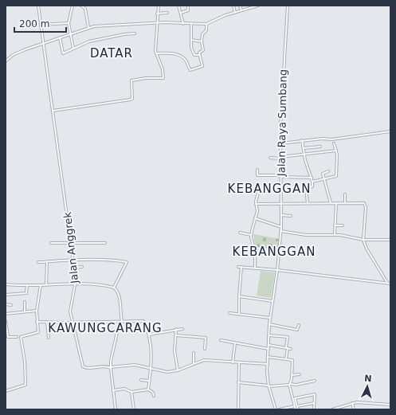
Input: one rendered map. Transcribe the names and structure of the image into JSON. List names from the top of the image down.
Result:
{
  "streets": {
    "street": ["Jalan Raya Sumbang", "Jalan Anggrek"]
  },
  "districts": [
    "DATAR",
    "KEBANGGAN",
    "KEBANGGAN",
    "KAWUNGCARANG"
  ],
  "scale_bar": "200 m",
  "north": "top"
}
